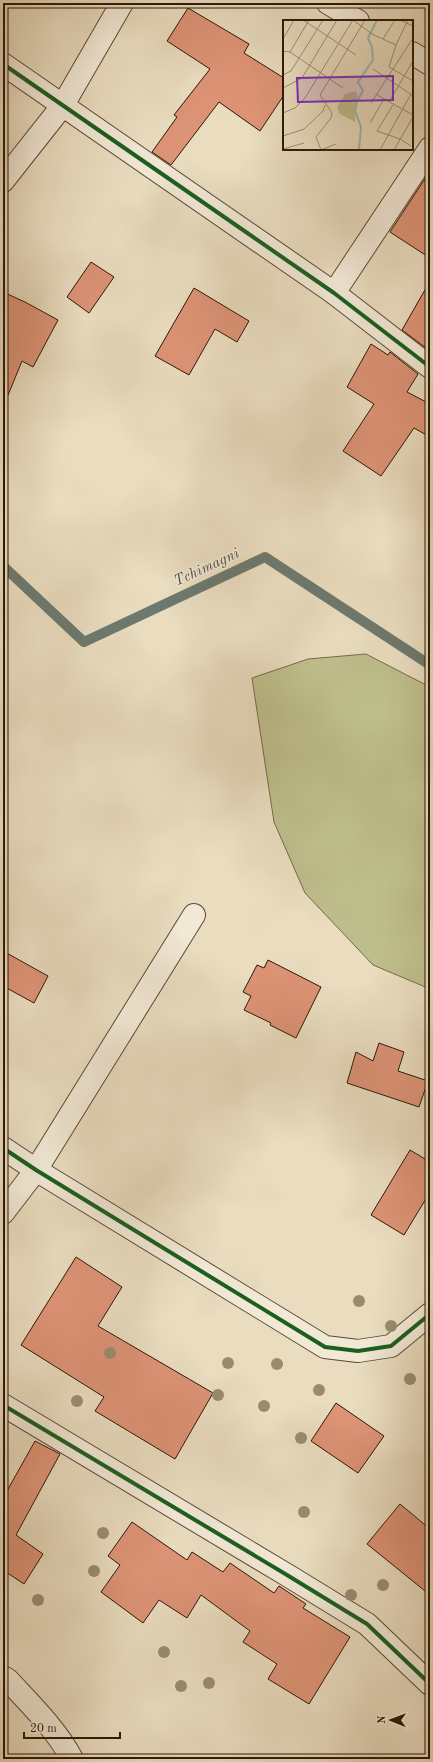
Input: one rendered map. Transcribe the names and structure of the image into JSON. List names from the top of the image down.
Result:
{
  "water": ["Tchimagni"],
  "scale_bar": "20 m",
  "north": "left"
}
